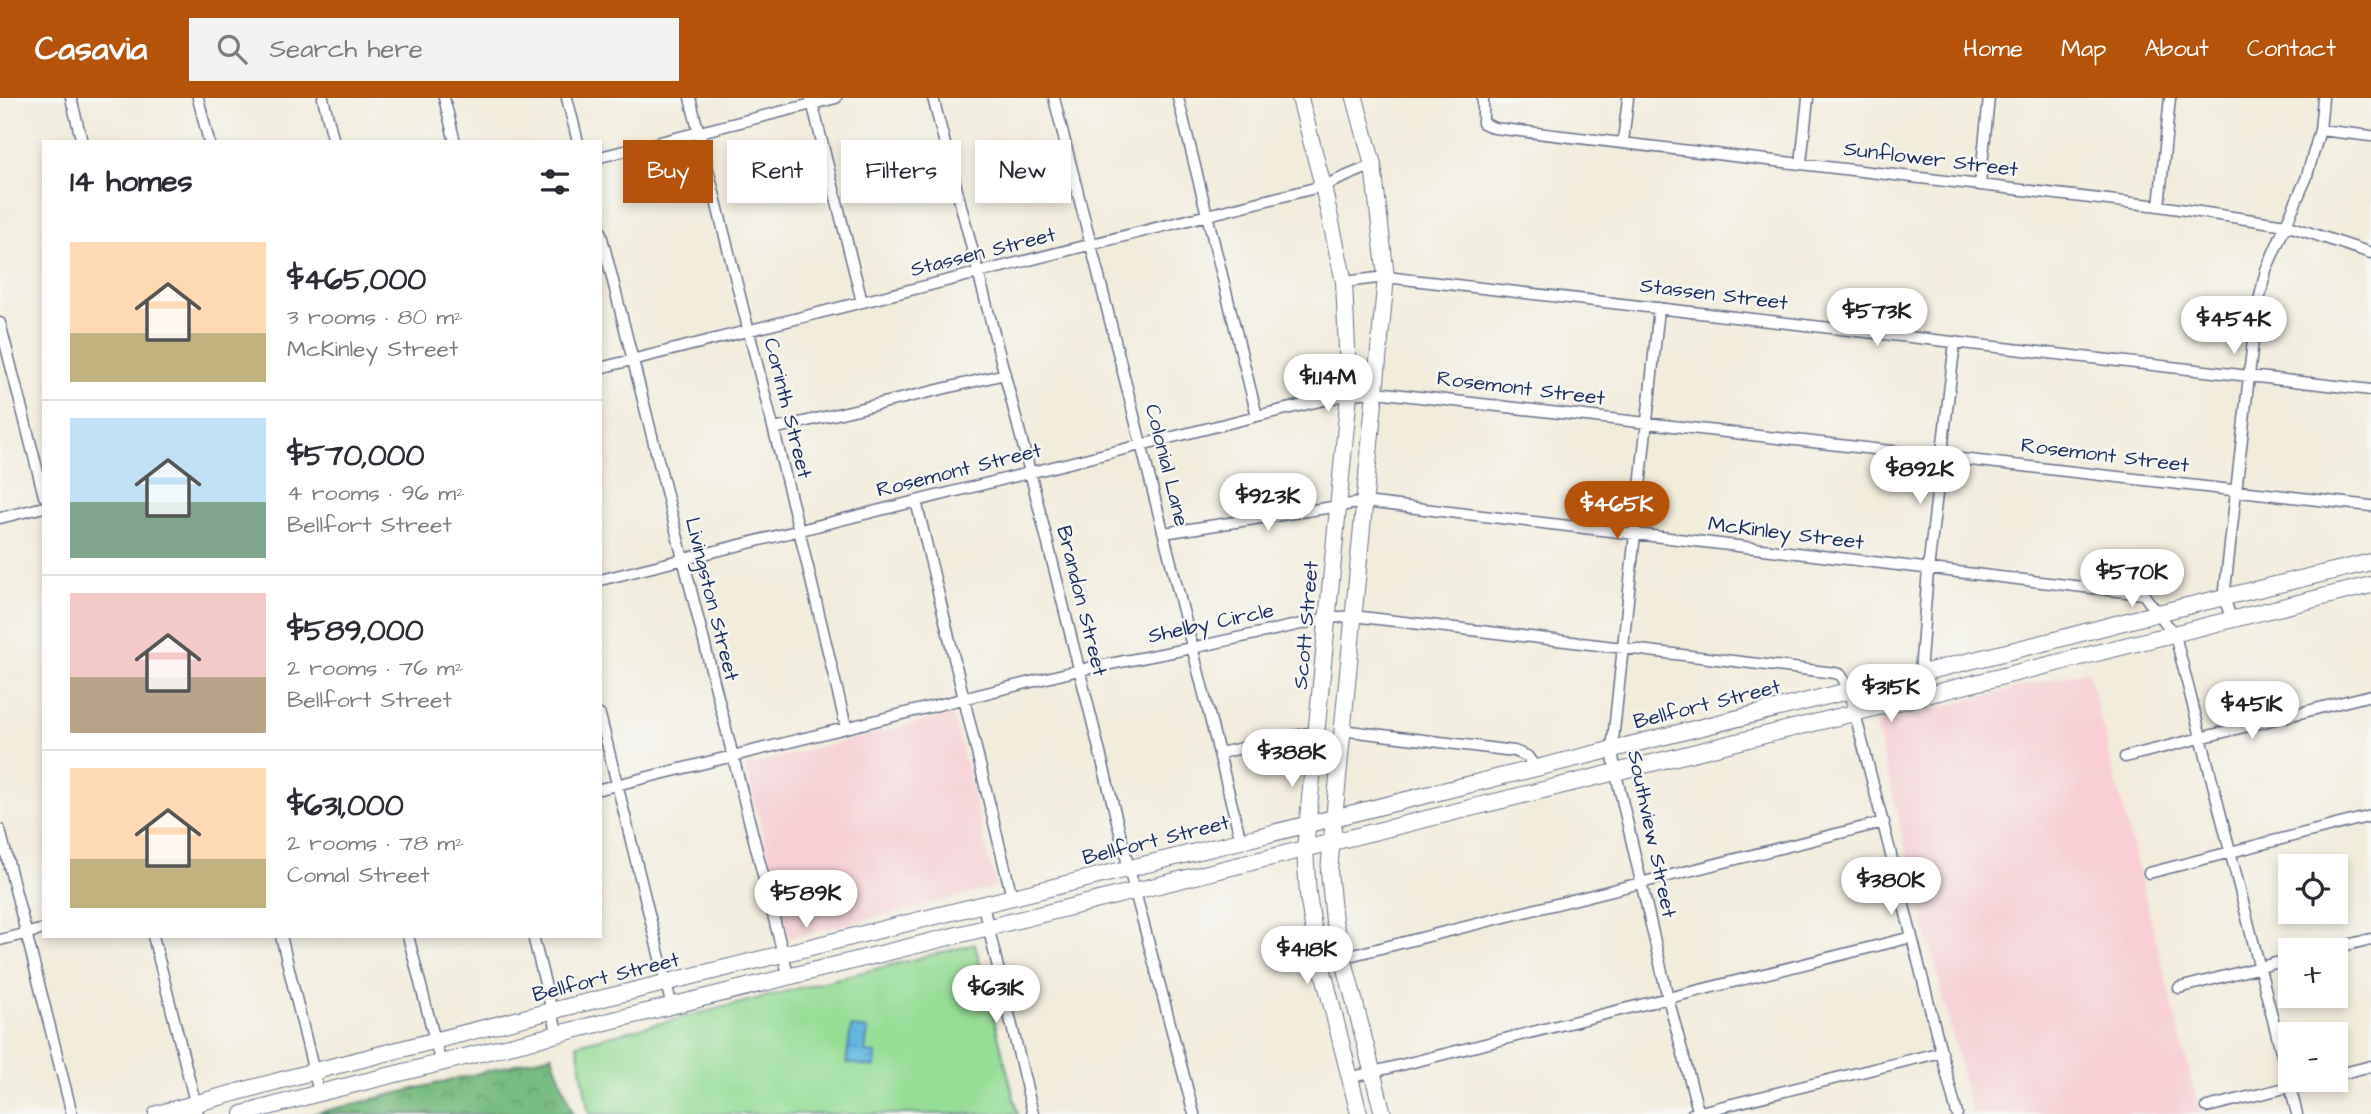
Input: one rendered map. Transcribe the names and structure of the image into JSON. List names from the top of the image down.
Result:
{
  "streets": {
    "main road": ["Scott Street", "Bellfort Street"],
    "street": [
      "Sunflower Street",
      "Stassen Street",
      "Rosemont Street",
      "Corinth Street",
      "Colonial Lane",
      "McKinley Street",
      "Livingston Street",
      "Brandon Street",
      "Shelby Circle",
      "Southview Street"
    ]
  },
  "crossings": [
    ["Stassen Street", "Corinth Street"],
    ["Stassen Street", "Colonial Lane"],
    ["Stassen Street", "Livingston Street"],
    ["Stassen Street", "Brandon Street"],
    ["Stassen Street", "Scott Street"],
    ["Stassen Street", "Southview Street"],
    ["Rosemont Street", "Corinth Street"],
    ["Rosemont Street", "Colonial Lane"],
    ["Rosemont Street", "Livingston Street"],
    ["Rosemont Street", "Brandon Street"],
    ["Rosemont Street", "Scott Street"],
    ["Rosemont Street", "Southview Street"],
    ["Corinth Street", "Shelby Circle"],
    ["Colonial Lane", "McKinley Street"],
    ["Colonial Lane", "Shelby Circle"],
    ["Colonial Lane", "Bellfort Street"],
    ["McKinley Street", "Scott Street"],
    ["McKinley Street", "Bellfort Street"],
    ["McKinley Street", "Southview Street"],
    ["Livingston Street", "Shelby Circle"],
    ["Livingston Street", "Bellfort Street"],
    ["Brandon Street", "Shelby Circle"],
    ["Brandon Street", "Bellfort Street"],
    ["Shelby Circle", "Scott Street"],
    ["Shelby Circle", "Bellfort Street"],
    ["Shelby Circle", "Southview Street"],
    ["Scott Street", "Bellfort Street"],
    ["Bellfort Street", "Southview Street"]
  ],
  "page": {
    "header": "Casavia",
    "search": "Search here",
    "nav": [
      "Home",
      "Map",
      "About",
      "Contact"
    ],
    "chip": [
      "Buy",
      "Rent",
      "Filters",
      "New"
    ],
    "heading": "14 homes",
    "list": [
      {
        "name": "$465,000",
        "note": "3 rooms · 80 m² · McKinley Street"
      },
      {
        "name": "$570,000",
        "note": "4 rooms · 96 m² · Bellfort Street"
      },
      {
        "name": "$589,000",
        "note": "2 rooms · 76 m² · Bellfort Street"
      },
      {
        "name": "$631,000",
        "note": "2 rooms · 78 m² · Comal Street"
      }
    ],
    "price": [
      "$573K",
      "$454K",
      "$1.14M",
      "$892K",
      "$923K",
      "$465K",
      "$570K",
      "$315K",
      "$451K",
      "$388K",
      "$380K",
      "$589K",
      "$418K",
      "$631K"
    ],
    "map_buttons": ["+", "−"]
  }
}
